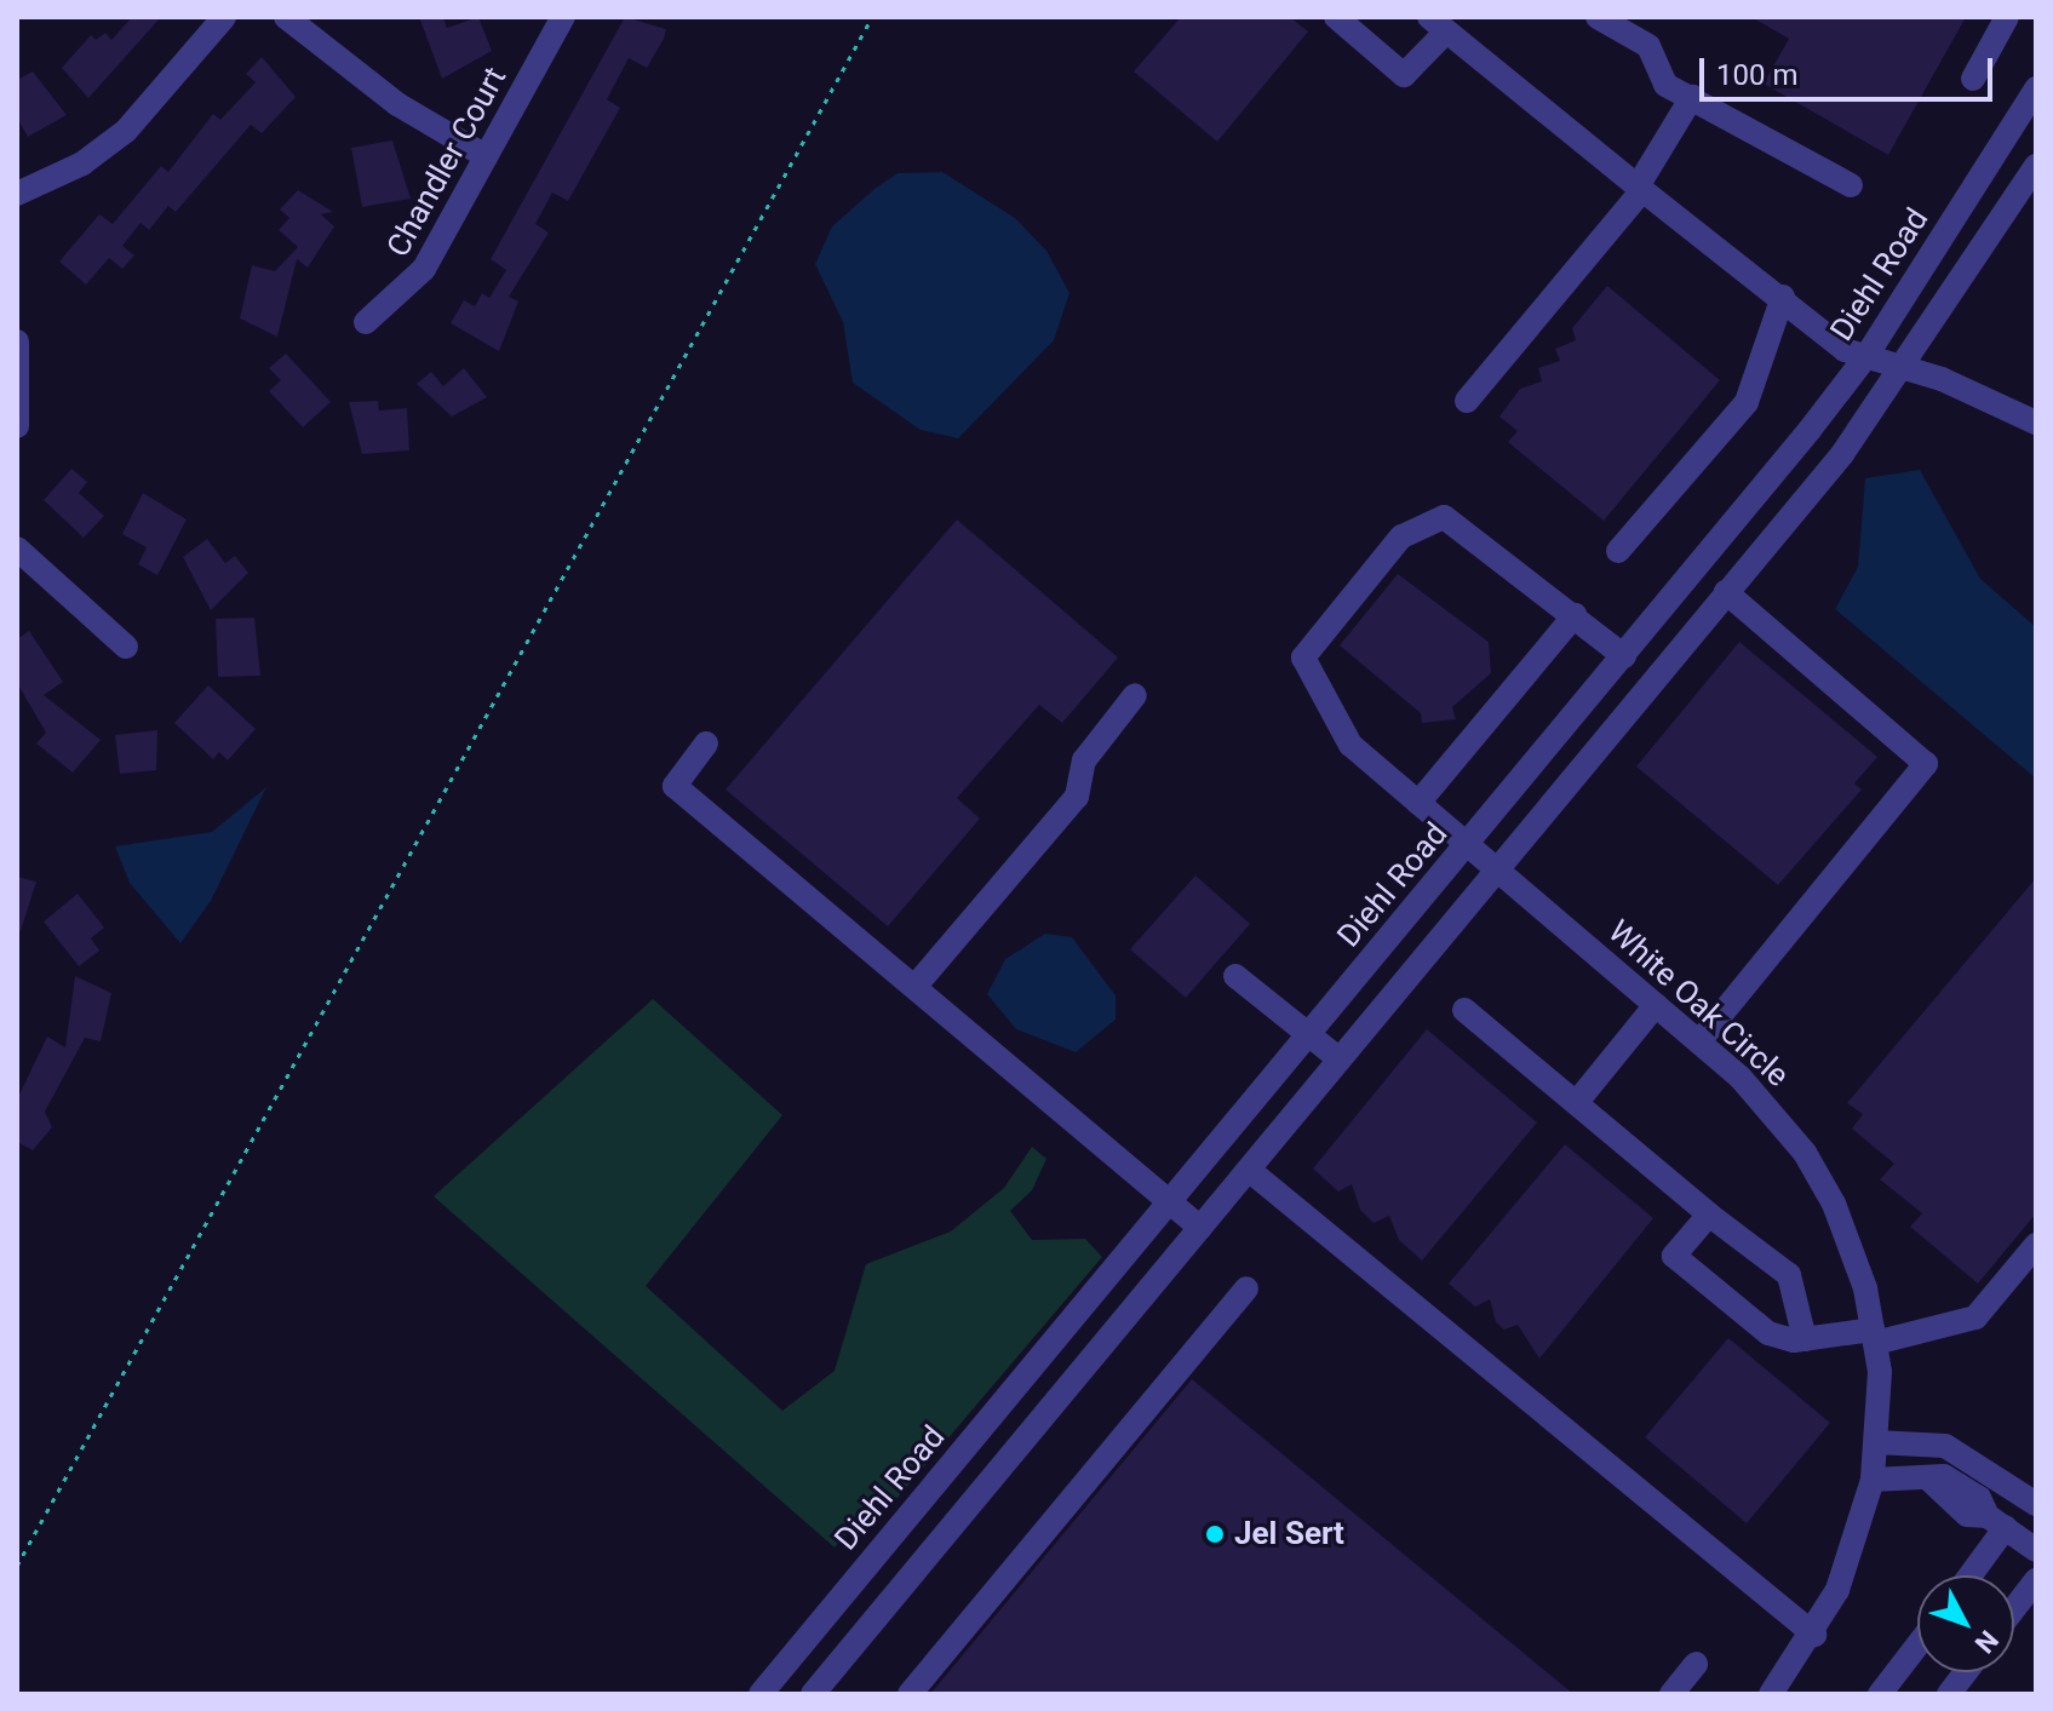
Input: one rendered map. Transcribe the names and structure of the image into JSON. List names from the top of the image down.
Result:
{
  "streets": {
    "street": ["Chandler Court", "Diehl Road", "White Oak Circle"]
  },
  "crossings": [
    ["Diehl Road", "White Oak Circle"]
  ],
  "places": ["Jel Sert"],
  "scale_bar": "100 m",
  "north": "bottom right"
}
